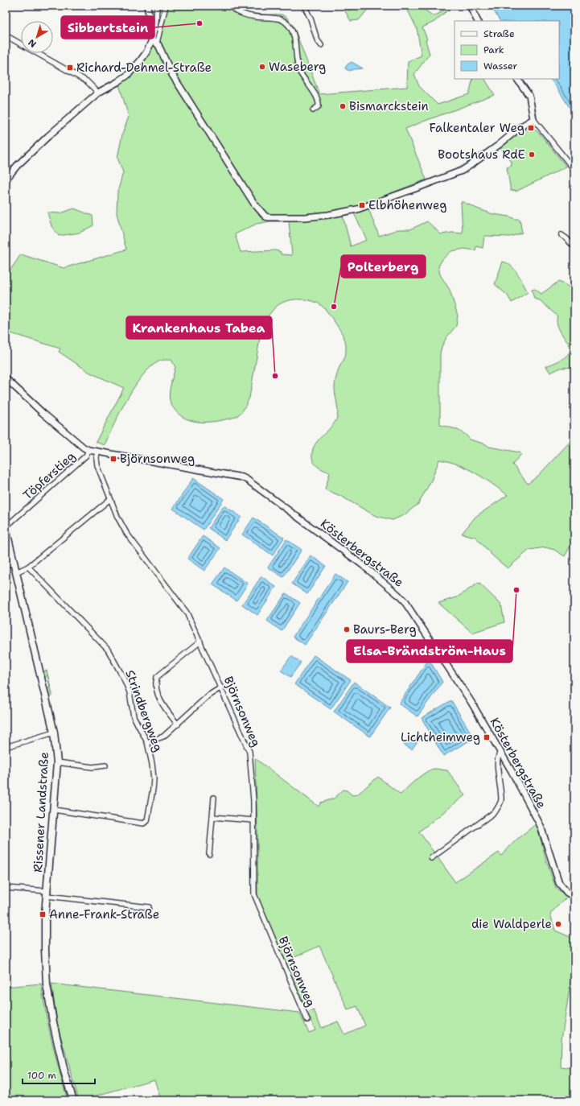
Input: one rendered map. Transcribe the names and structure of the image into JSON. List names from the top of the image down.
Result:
{
  "streets": {
    "main road": ["Rissener Landstraße"],
    "street": [
      "Töpferstieg",
      "Kösterbergstraße",
      "Strindbergweg",
      "Björnsonweg"
    ]
  },
  "crossings": [
    ["Töpferstieg", "Kösterbergstraße"],
    ["Kösterbergstraße", "Björnsonweg"],
    ["Strindbergweg", "Rissener Landstraße"]
  ],
  "places": {
    "other": [
      "Sibbertstein",
      "Waseberg",
      "Bismarckstein",
      "Bootshaus RdE",
      "Polterberg",
      "Krankenhaus Tabea",
      "Elsa-Brändström-Haus",
      "Baurs-Berg",
      "die Waldperle"
    ],
    "transit": [
      "Richard-Dehmel-Straße",
      "Falkentaler Weg",
      "Elbhöhenweg",
      "Björnsonweg",
      "Lichtheimweg",
      "Anne-Frank-Straße"
    ]
  },
  "legend": ["Straße", "Park", "Wasser"],
  "scale_bar": "100 m",
  "north": "bottom left"
}
